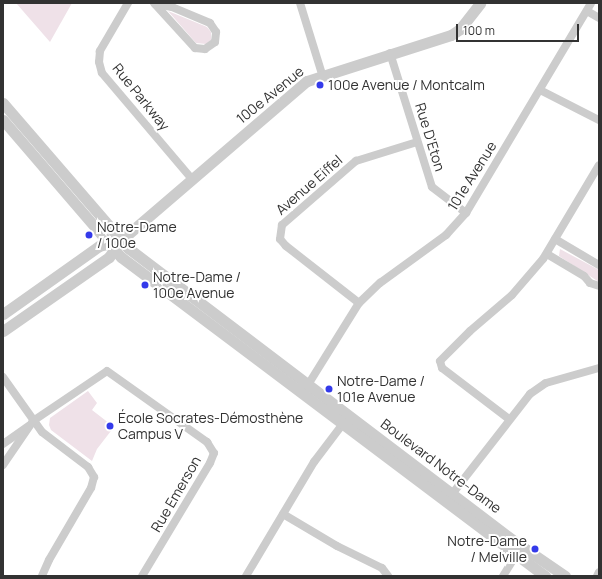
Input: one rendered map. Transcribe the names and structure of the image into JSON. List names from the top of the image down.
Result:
{
  "streets": {
    "street": [
      "100e Avenue",
      "Rue Parkway",
      "Rue D'Eton",
      "101e Avenue",
      "Avenue Eiffel",
      "Boulevard Notre-Dame",
      "Rue Emerson"
    ]
  },
  "crossings": [
    ["100e Avenue", "Rue Parkway"],
    ["100e Avenue", "Rue D'Eton"],
    ["100e Avenue", "Boulevard Notre-Dame"],
    ["Rue D'Eton", "101e Avenue"],
    ["Rue D'Eton", "Avenue Eiffel"],
    ["101e Avenue", "Avenue Eiffel"],
    ["101e Avenue", "Boulevard Notre-Dame"]
  ],
  "places": [
    "100e Avenue / Montcalm",
    "Notre-Dame / 100e",
    "Notre-Dame / 100e Avenue",
    "Notre-Dame / 101e Avenue",
    "École Socrates-Démosthène Campus V",
    "Notre-Dame / Melville"
  ],
  "scale_bar": "100 m"
}
